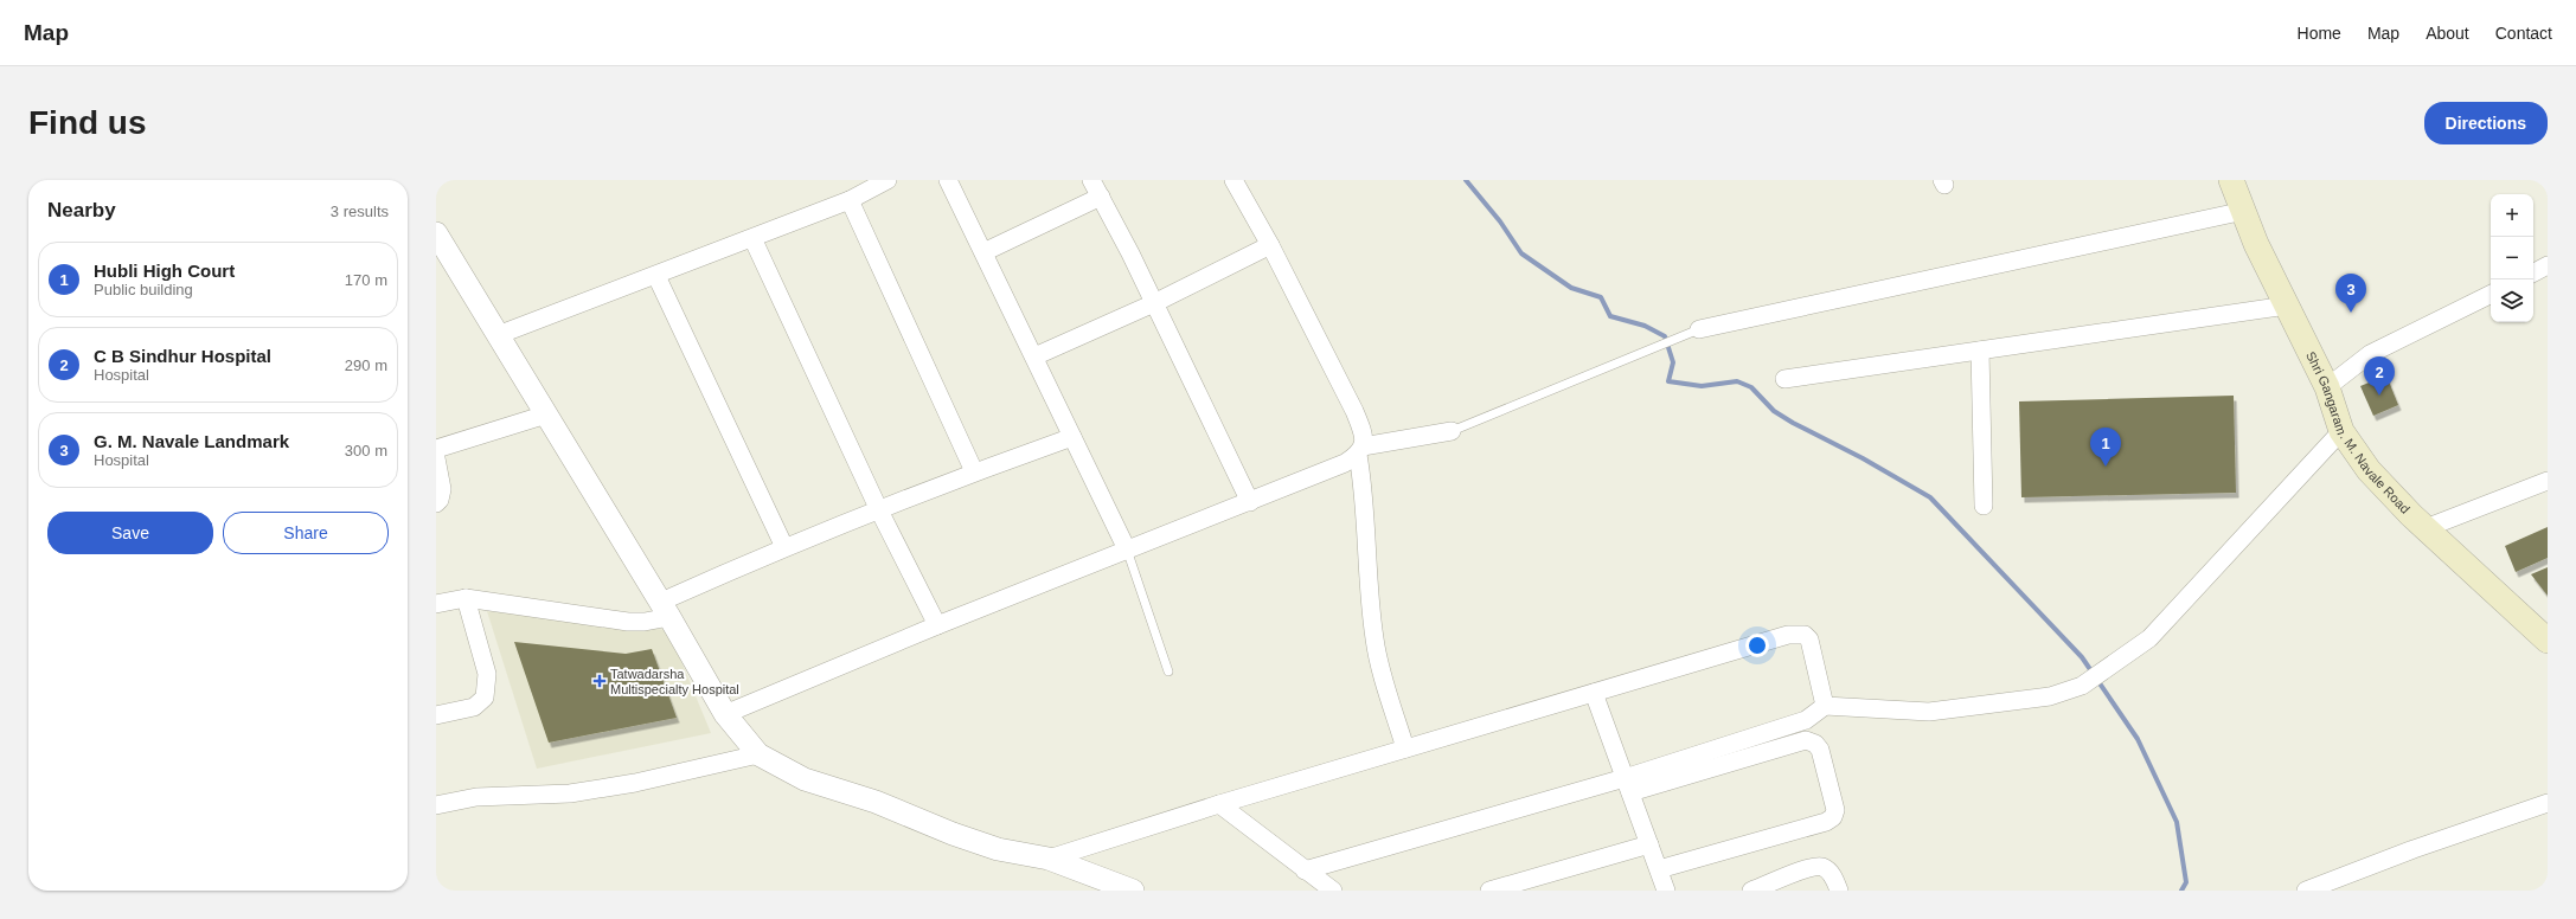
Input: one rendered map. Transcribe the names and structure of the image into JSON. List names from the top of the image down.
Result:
{
  "streets": {
    "main road": ["Shri Gangaram. M. Navale Road"]
  },
  "places": {
    "health": ["Tatwadarsha Multispecialty Hospital"]
  },
  "page": {
    "header": "Map",
    "nav": [
      "Home",
      "Map",
      "About",
      "Contact"
    ],
    "buttons": [
      "Directions",
      ["Save", "Share"]
    ],
    "title": "Find us",
    "heading": ["Nearby", "3 results"],
    "map_buttons": ["+", "−"],
    "list": [
      {
        "mark": "1",
        "name": "Hubli High Court",
        "note": "Public building",
        "value": "170 m"
      },
      {
        "mark": "2",
        "name": "C B Sindhur Hospital",
        "note": "Hospital",
        "value": "290 m"
      },
      {
        "mark": "3",
        "name": "G. M. Navale Landmark",
        "note": "Hospital",
        "value": "300 m"
      }
    ],
    "pins": ["3", "2", "1"]
  }
}
